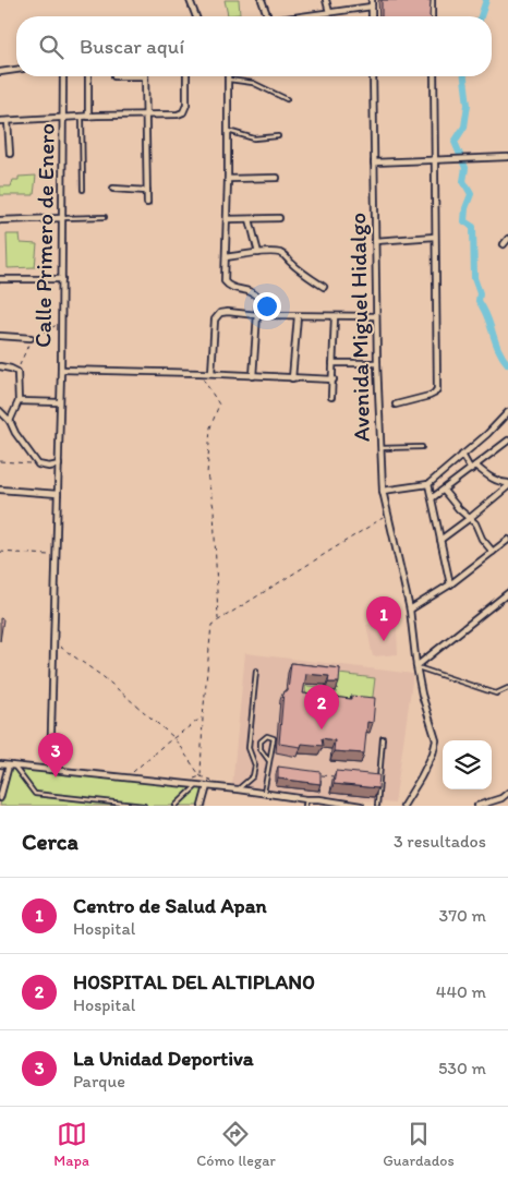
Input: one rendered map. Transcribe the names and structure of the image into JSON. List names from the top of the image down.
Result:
{
  "streets": {
    "street": ["Calle Primero de Enero", "Avenida Miguel Hidalgo"]
  },
  "page": {
    "search": "Buscar aquí",
    "pins": ["1", "2", "3"],
    "heading": ["Cerca", "3 resultados"],
    "list": [
      {
        "mark": "1",
        "name": "Centro de Salud Apan",
        "note": "Hospital",
        "value": "370 m"
      },
      {
        "mark": "2",
        "name": "H0SPITAL DEL ALTIPLAN0",
        "note": "Hospital",
        "value": "440 m"
      },
      {
        "mark": "3",
        "name": "La Unidad Deportiva",
        "note": "Parque",
        "value": "530 m"
      }
    ],
    "nav": ["Mapa", "Cómo llegar", "Guardados"]
  }
}
